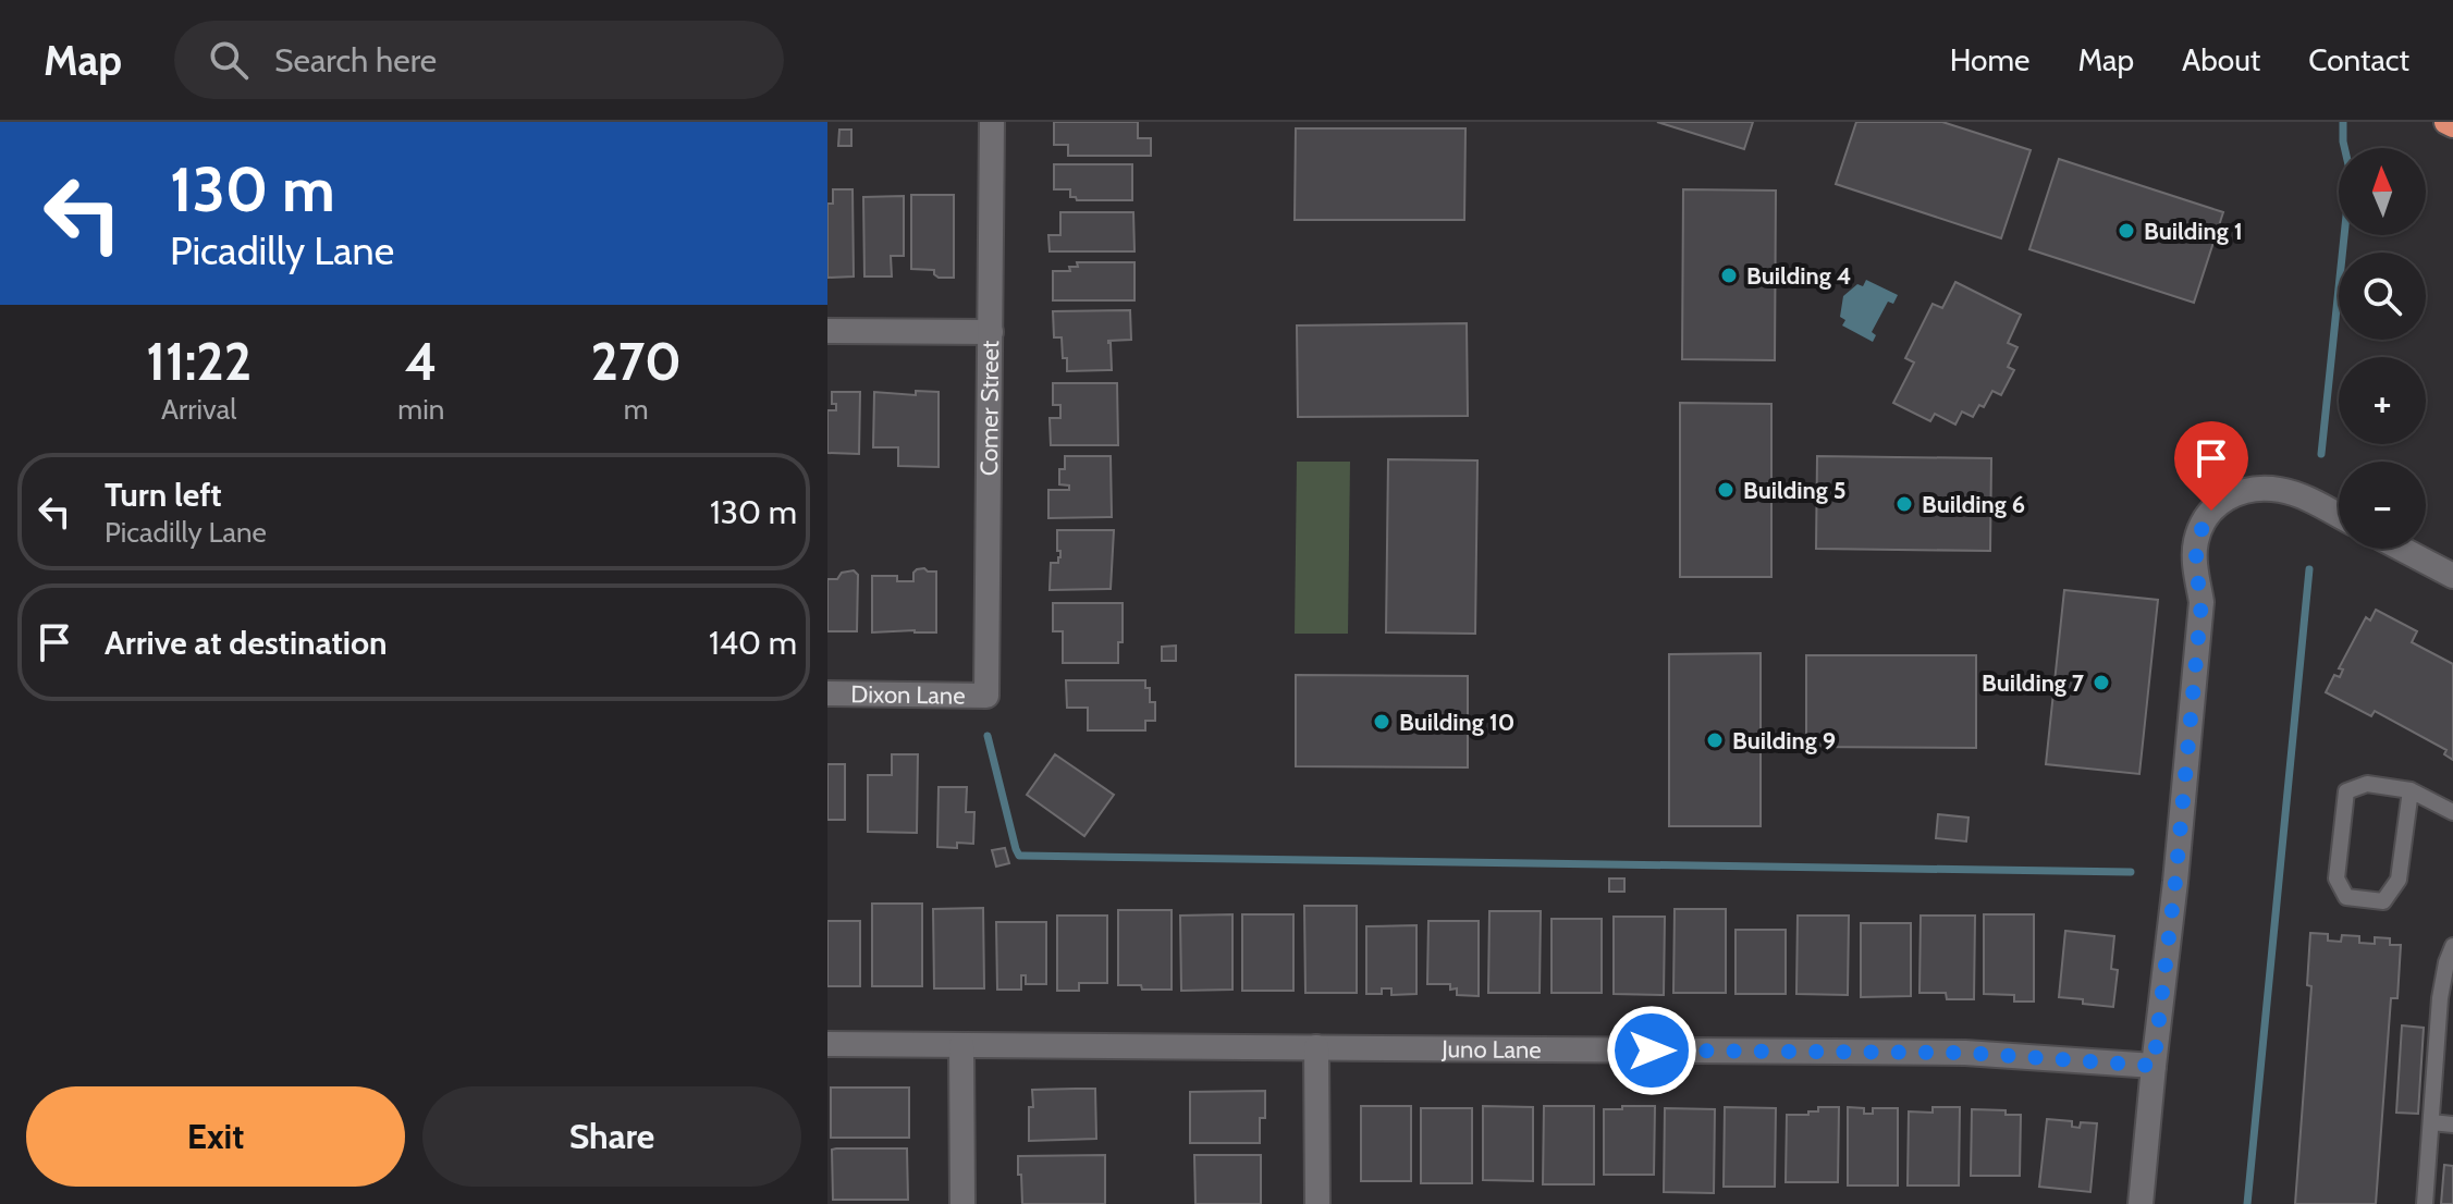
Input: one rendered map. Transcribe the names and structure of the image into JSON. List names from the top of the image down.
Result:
{
  "streets": {
    "street": ["Comer Street", "Dixon Lane", "Juno Lane"]
  },
  "crossings": [
    ["Comer Street", "Dixon Lane"]
  ],
  "places": [
    "Building 1",
    "Building 4",
    "Building 5",
    "Building 6",
    "Building 7",
    "Building 10",
    "Building 9"
  ],
  "north": "top",
  "page": {
    "header": "Map",
    "search": "Search here",
    "nav": [
      "Home",
      "Map",
      "About",
      "Contact"
    ],
    "turn": ["130 m", "Picadilly Lane"],
    "map_buttons": ["+", "−"],
    "eta": [
      "11:22",
      "Arrival",
      "4",
      "min",
      "270",
      "m"
    ],
    "list": [
      {
        "name": "Turn left",
        "note": "Picadilly Lane",
        "value": "130 m"
      },
      {
        "name": "Arrive at destination",
        "value": "140 m"
      }
    ],
    "buttons": ["Exit", "Share"]
  }
}
